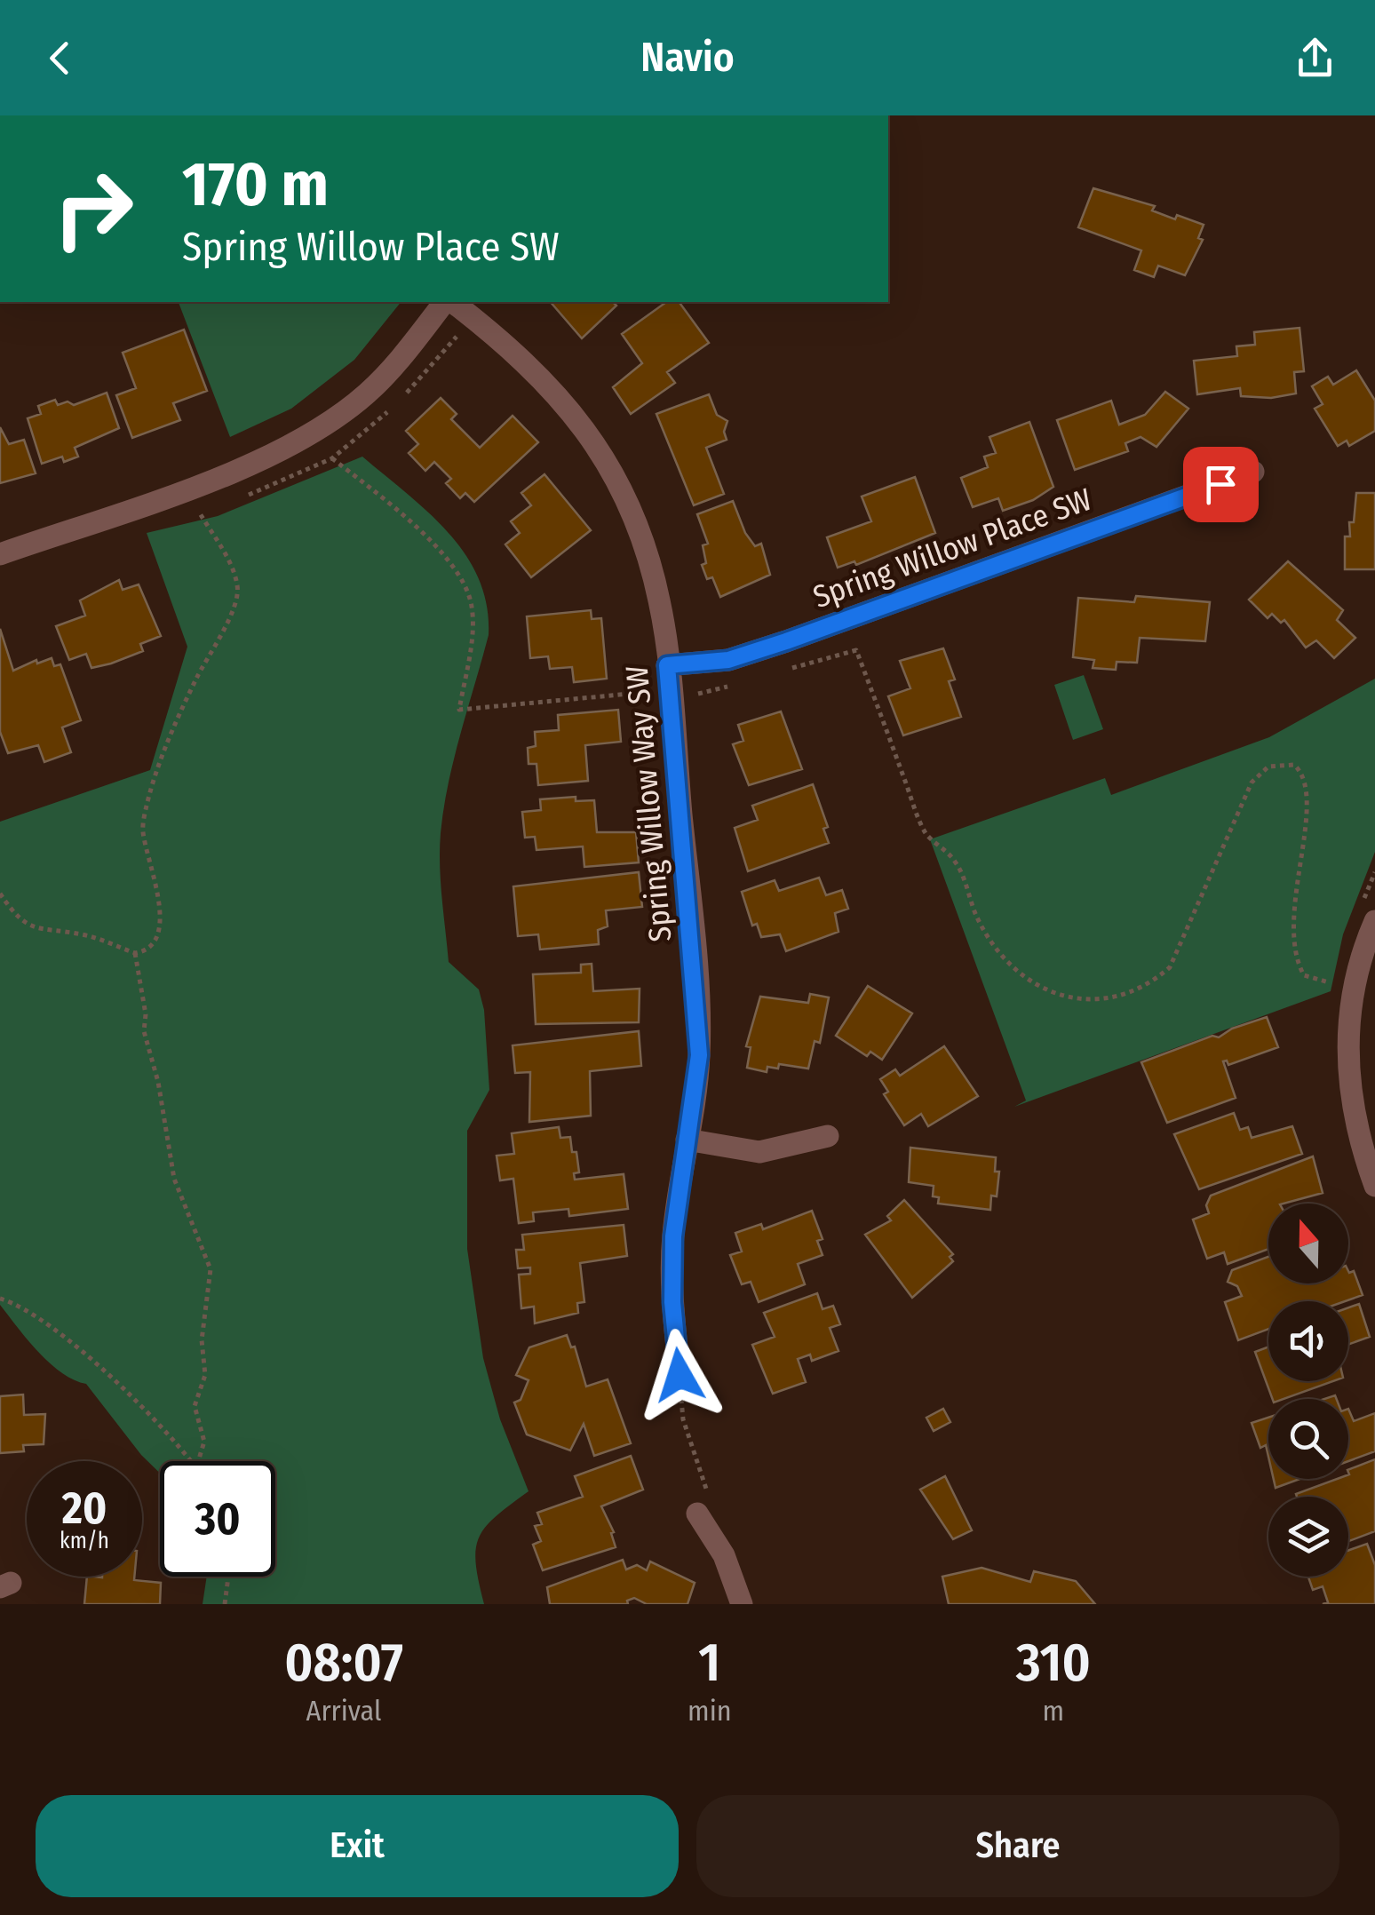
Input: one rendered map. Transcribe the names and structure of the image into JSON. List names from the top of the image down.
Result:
{
  "streets": {
    "street": ["Spring Willow Place SW", "Spring Willow Way SW"]
  },
  "crossings": [
    ["Spring Willow Place SW", "Spring Willow Way SW"]
  ],
  "north": "top",
  "page": {
    "header": "Navio",
    "turn": ["170 m", "Spring Willow Place SW"],
    "speed": "20 km/h",
    "limit": "30",
    "eta": [
      "08:07",
      "Arrival",
      "1",
      "min",
      "310",
      "m"
    ],
    "buttons": ["Exit", "Share"]
  }
}
